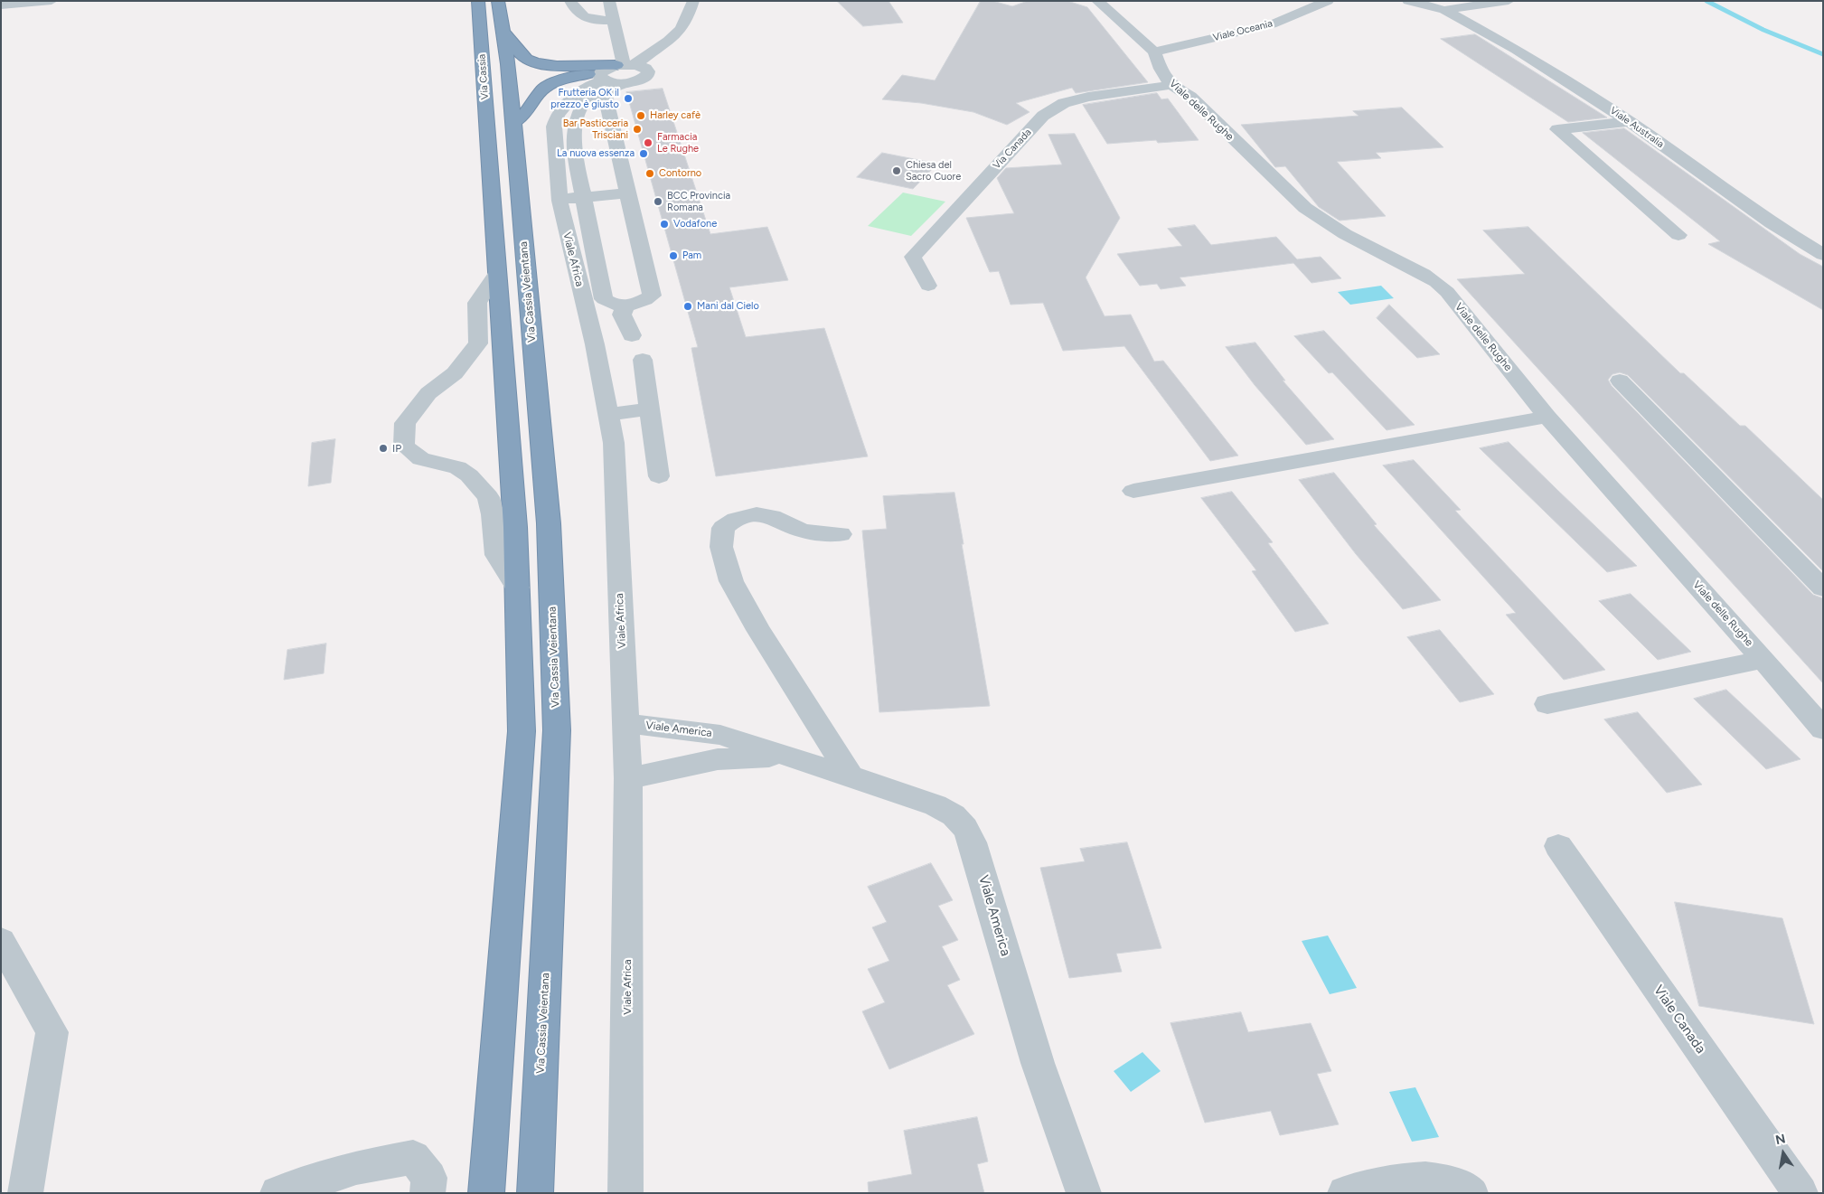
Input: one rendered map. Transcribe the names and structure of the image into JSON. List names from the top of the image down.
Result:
{
  "streets": {
    "highway": ["Via Cassia", "Via Cassia Veientana"],
    "street": [
      "Viale Oceania",
      "Viale delle Rughe",
      "Viale Australia",
      "Via Canada",
      "Viale Africa",
      "Viale America",
      "Viale Canada"
    ]
  },
  "crossings": [
    ["Viale Oceania", "Viale delle Rughe"],
    ["Viale delle Rughe", "Via Canada"],
    ["Viale Africa", "Viale America"]
  ],
  "places": [
    "Frutteria OK il prezzo è giusto",
    "Harley cafè",
    "Bar Pasticceria Trisciani",
    "Farmacia Le Rughe",
    "La nuova essenza",
    "Chiesa del Sacro Cuore",
    "Contorno",
    "BCC Provincia Romana",
    "Vodafone",
    "Pam",
    "Mani dal Cielo",
    "IP"
  ],
  "north": "top"
}
